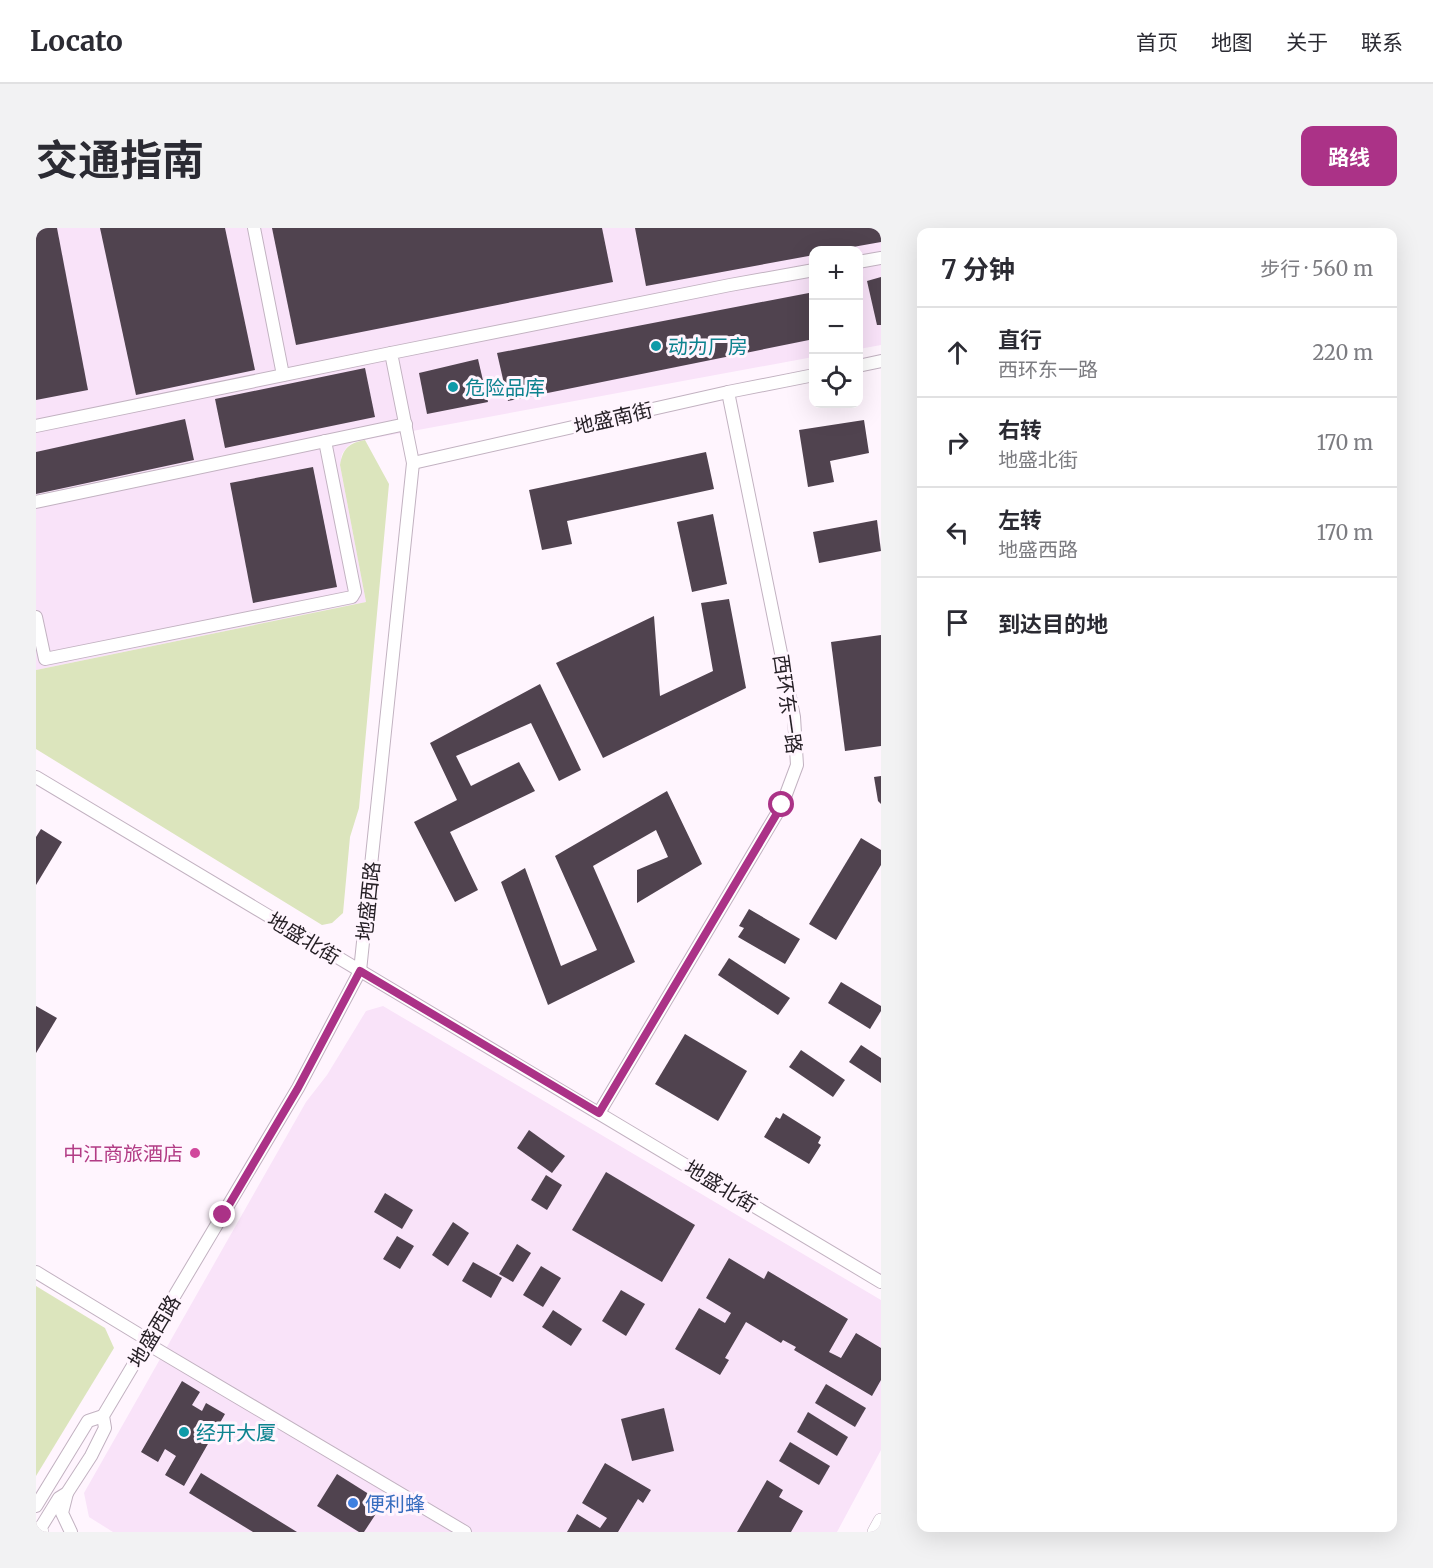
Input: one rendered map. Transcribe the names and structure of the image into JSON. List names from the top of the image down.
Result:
{
  "streets": {
    "street": [
      "地盛南街",
      "西环东一路",
      "地盛西路",
      "地盛北街"
    ]
  },
  "crossings": [
    ["地盛南街", "西环东一路"],
    ["地盛南街", "地盛西路"],
    ["西环东一路", "地盛北街"],
    ["地盛西路", "地盛北街"]
  ],
  "places": [
    "动力厂房",
    "危险品库",
    "中江商旅酒店",
    "经开大厦",
    "便利蜂"
  ],
  "page": {
    "header": "Locato",
    "nav": [
      "首页",
      "地图",
      "关于",
      "联系"
    ],
    "title": "交通指南",
    "buttons": "路线",
    "heading": ["7 分钟", "步行 · 560 m"],
    "map_buttons": ["+", "−"],
    "list": [
      ["直行", "西环东一路", "220 m"],
      ["右转", "地盛北街", "170 m"],
      ["左转", "地盛西路", "170 m"],
      "到达目的地"
    ]
  }
}
